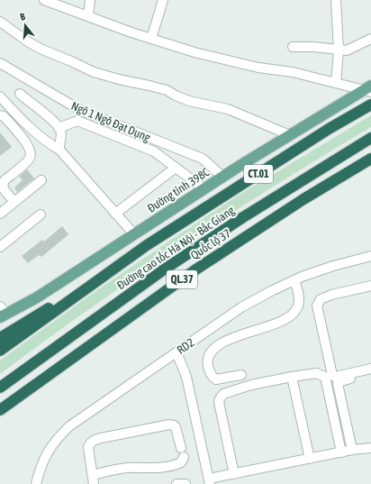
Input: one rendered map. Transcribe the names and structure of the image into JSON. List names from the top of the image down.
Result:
{
  "streets": {
    "highway": [
      "CT.01",
      "Quốc lộ 37",
      "Đường cao tốc Hà Nội - Bắc Giang",
      "QL.37"
    ],
    "main road": ["Đường tỉnh 398C"],
    "street": ["Ngõ 1 Ngô Đạt Dụng", "RD2"]
  },
  "crossings": [
    ["Ngõ 1 Ngô Đạt Dụng", "Đường tỉnh 398C"]
  ],
  "north": "top"
}
